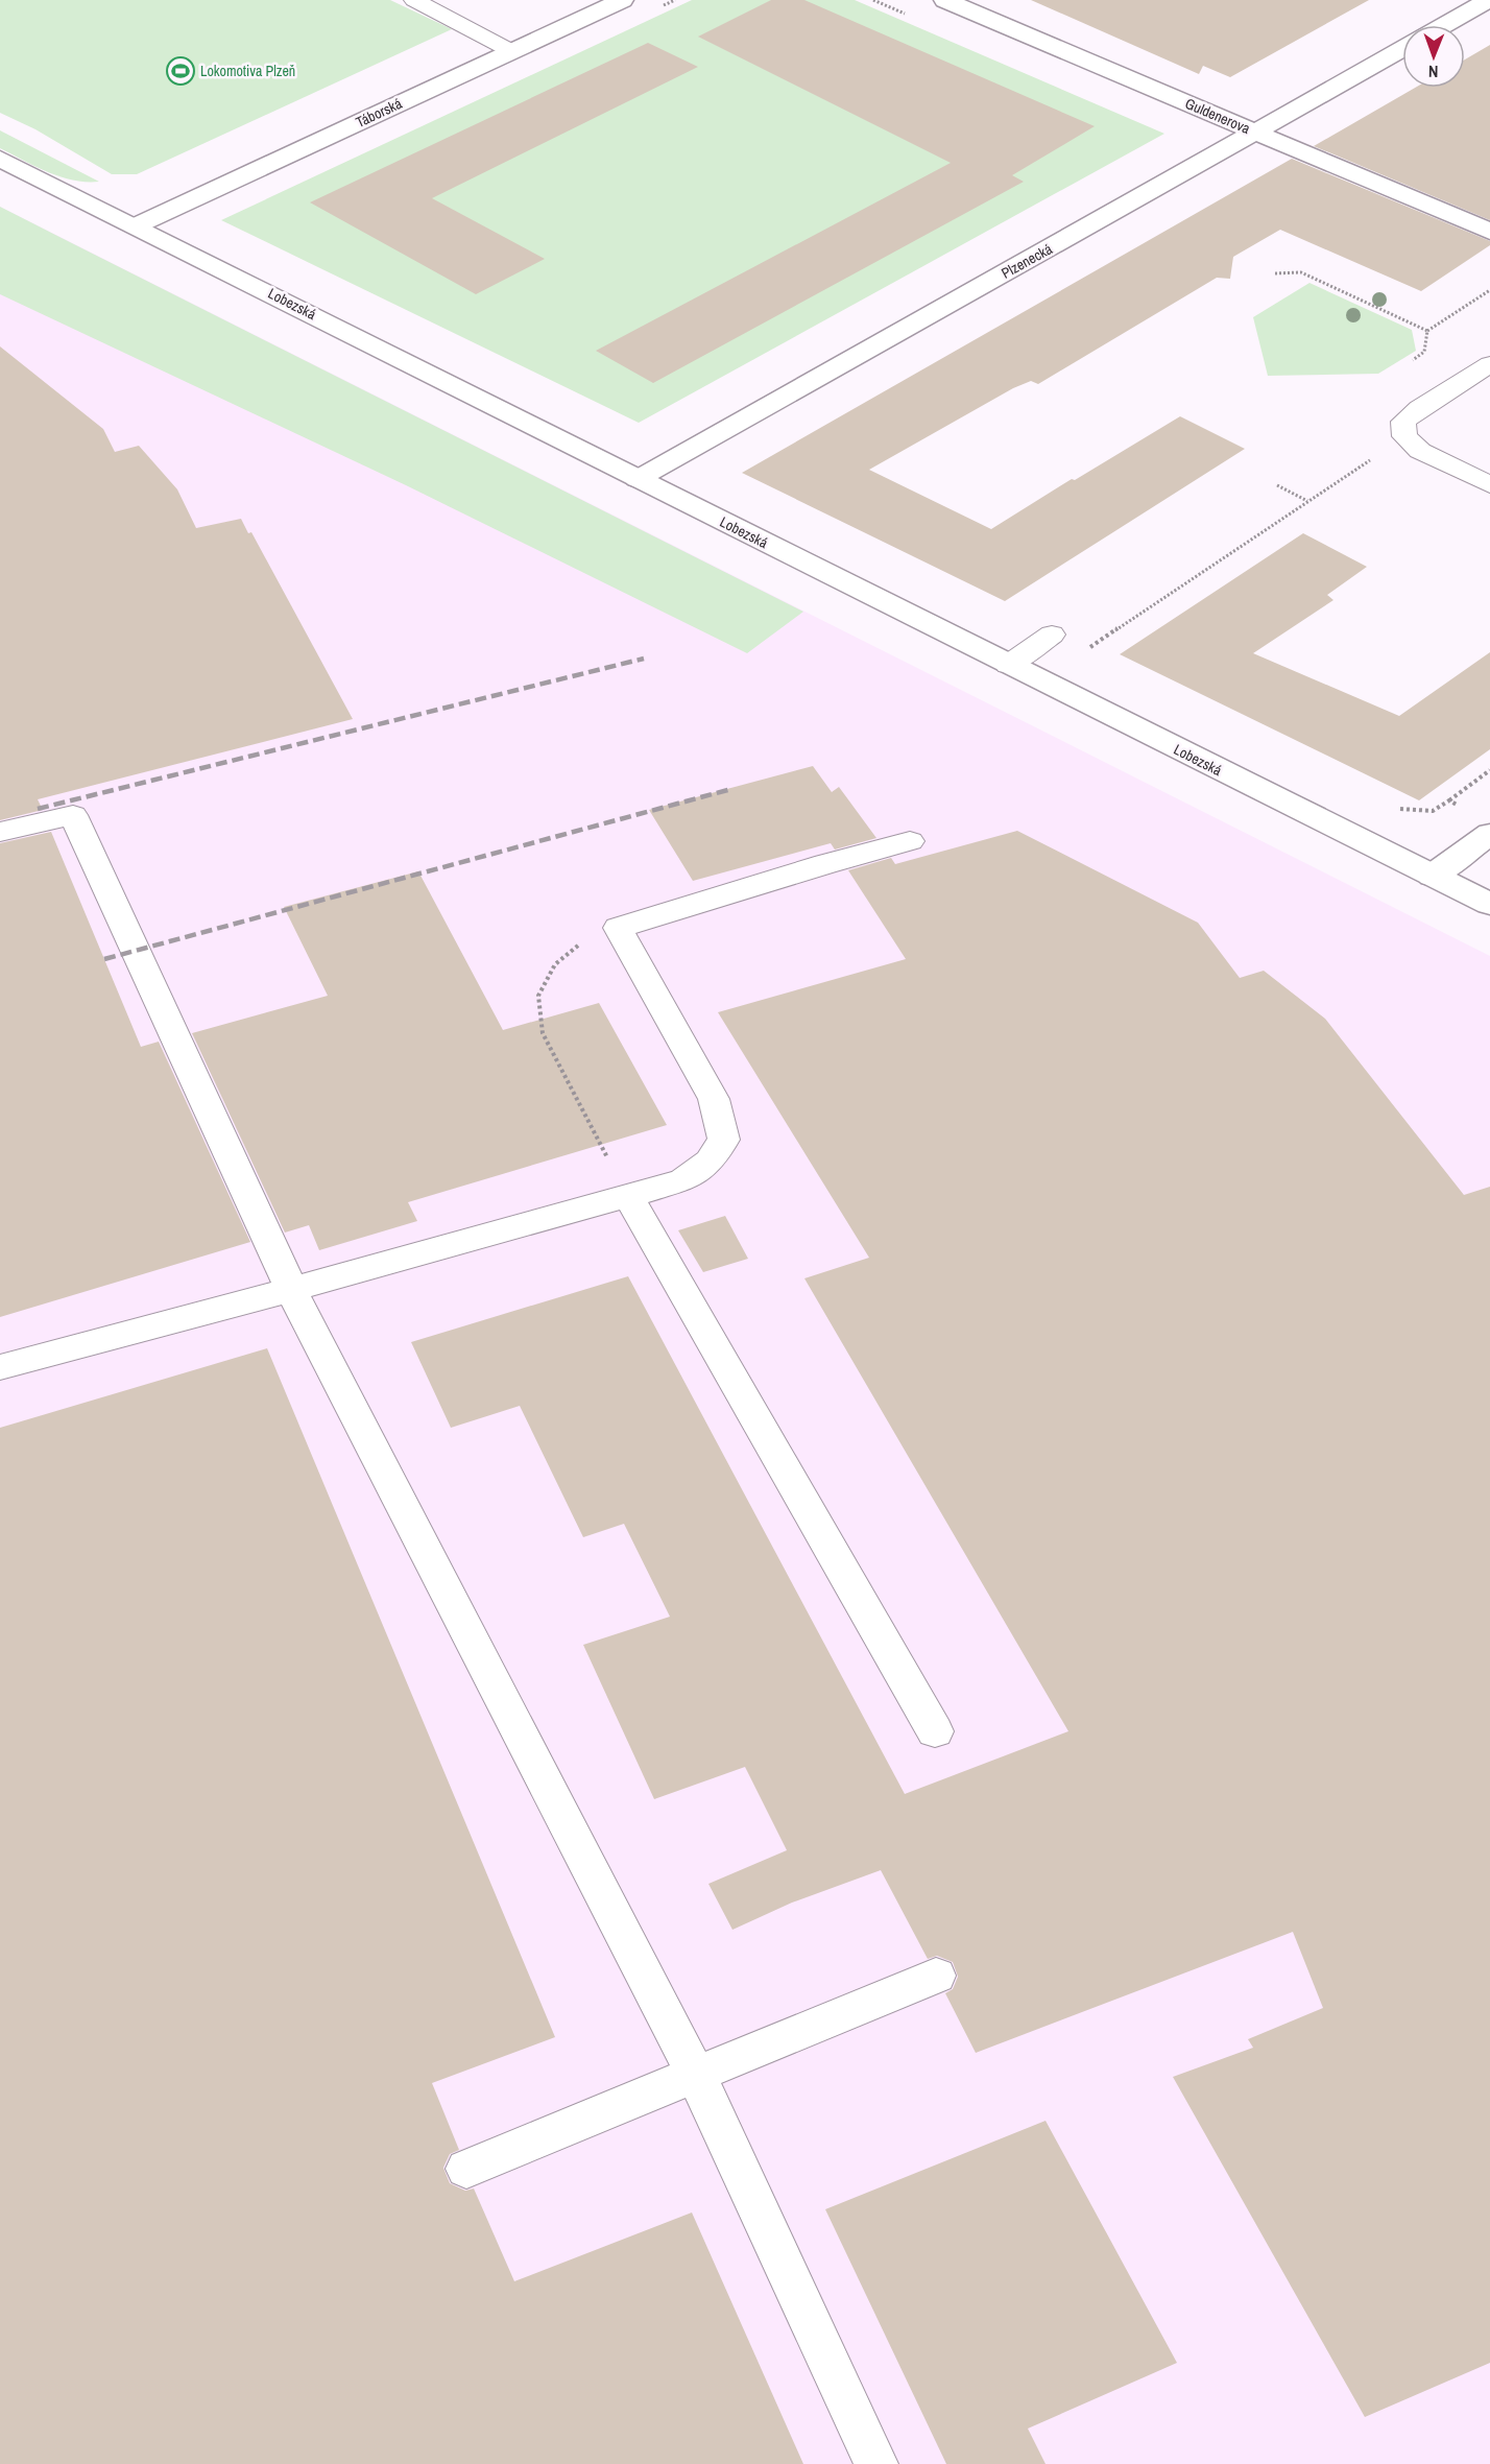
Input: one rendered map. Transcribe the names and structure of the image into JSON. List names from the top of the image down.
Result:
{
  "streets": {
    "street": [
      "Táborská",
      "Guldenerova",
      "Plzenecká",
      "Lobezská"
    ]
  },
  "crossings": [
    ["Táborská", "Lobezská"],
    ["Guldenerova", "Plzenecká"],
    ["Plzenecká", "Lobezská"]
  ],
  "places": {
    "sports": ["Lokomotiva Plzeň"]
  },
  "north": "bottom"
}
